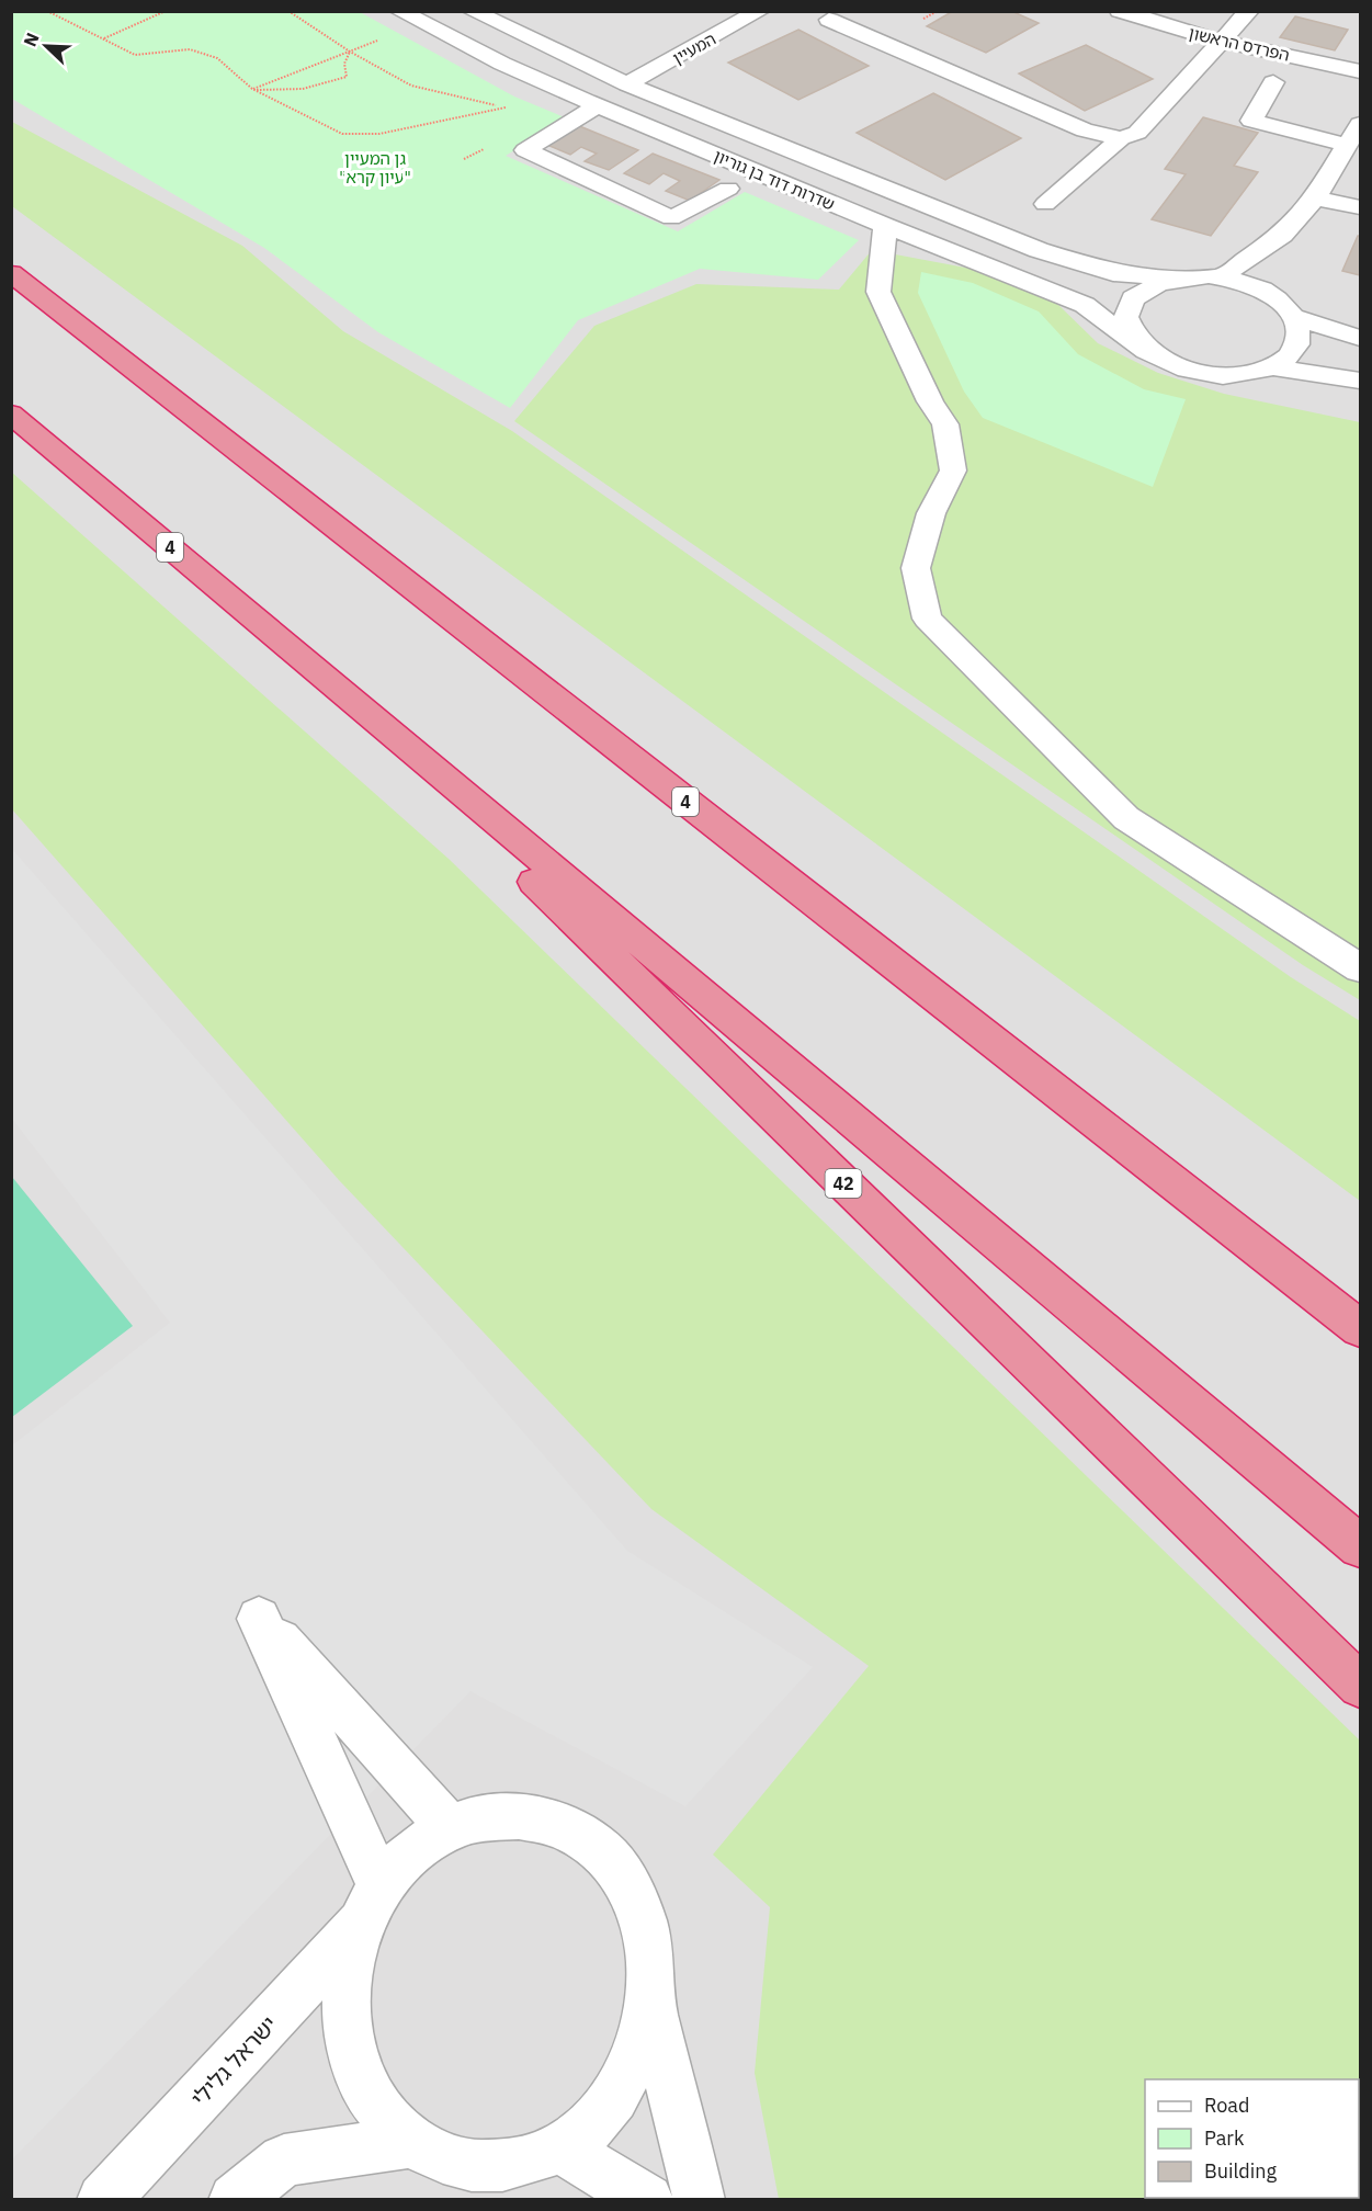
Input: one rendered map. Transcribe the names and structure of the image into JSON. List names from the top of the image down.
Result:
{
  "streets": {
    "highway": ["4", "42"],
    "street": [
      "הפרדס הראשון",
      "המעיין",
      "שדרות דוד בן גוריון",
      "ישראל גלילי"
    ]
  },
  "crossings": [
    ["המעיין", "שדרות דוד בן גוריון"],
    ["4", "42"]
  ],
  "parks": ["גן המעיין \"עיון קרא\""],
  "legend": ["Road", "Park", "Building"],
  "north": "top left"
}
